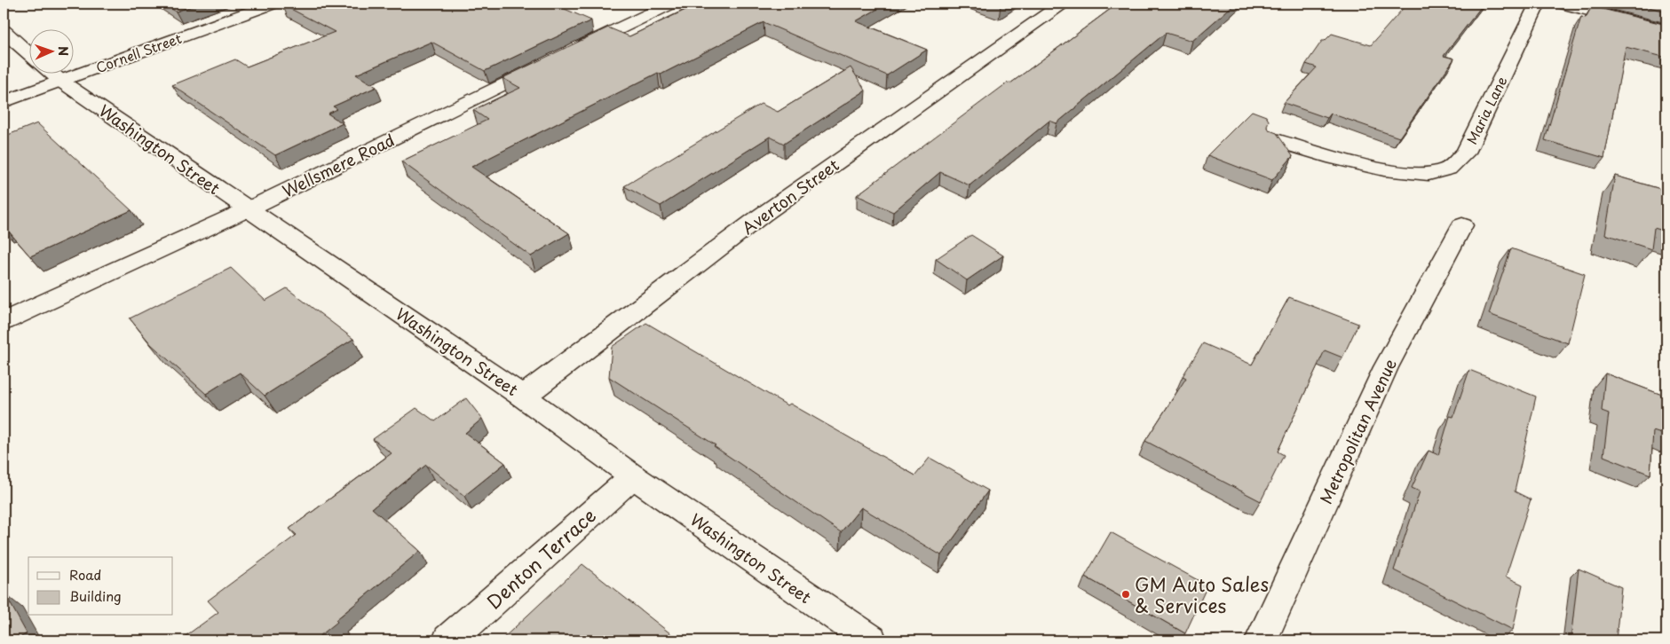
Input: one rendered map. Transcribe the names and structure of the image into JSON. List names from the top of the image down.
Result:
{
  "streets": {
    "street": [
      "Cornell Street",
      "Maria Lane",
      "Washington Street",
      "Wellsmere Road",
      "Averton Street",
      "Metropolitan Avenue",
      "Denton Terrace"
    ]
  },
  "crossings": [
    ["Cornell Street", "Washington Street"],
    ["Washington Street", "Wellsmere Road"],
    ["Washington Street", "Averton Street"],
    ["Washington Street", "Denton Terrace"]
  ],
  "places": ["GM Auto Sales & Services"],
  "legend": ["Road", "Building"],
  "north": "right"
}
